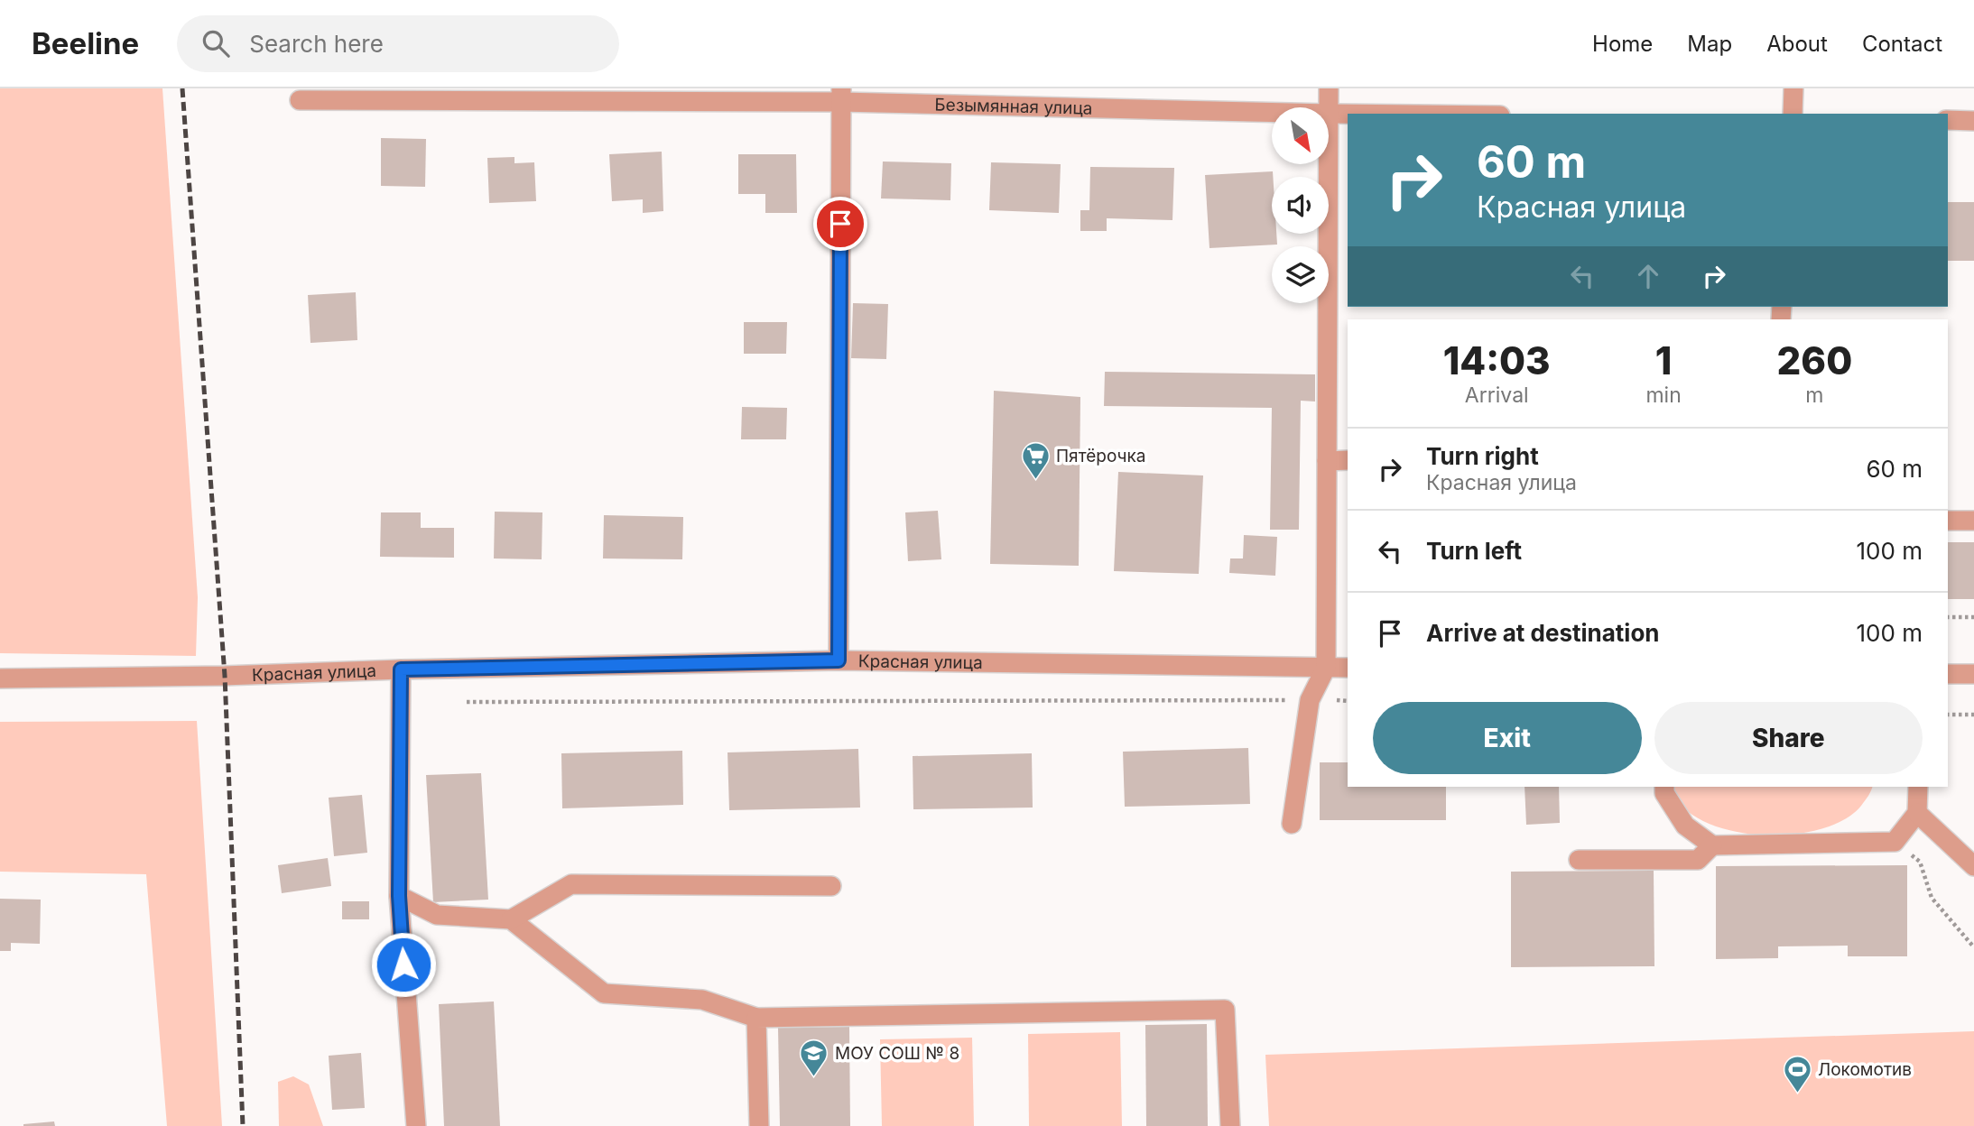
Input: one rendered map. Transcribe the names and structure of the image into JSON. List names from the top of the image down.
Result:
{
  "streets": {
    "street": ["Безымянная улица", "Красная улица"]
  },
  "places": {
    "supermarket": ["Пятёрочка"],
    "school or university": ["МОУ СОШ № 8"],
    "sports": ["Локомотив"]
  },
  "north": "bottom right",
  "page": {
    "header": "Beeline",
    "search": "Search here",
    "nav": [
      "Home",
      "Map",
      "About",
      "Contact"
    ],
    "turn": ["60 m", "Красная улица"],
    "eta": [
      "14:03",
      "Arrival",
      "1",
      "min",
      "260",
      "m"
    ],
    "list": [
      {
        "name": "Turn right",
        "note": "Красная улица",
        "value": "60 m"
      },
      {
        "name": "Turn left",
        "value": "100 m"
      },
      {
        "name": "Arrive at destination",
        "value": "100 m"
      }
    ],
    "buttons": ["Exit", "Share"]
  }
}
